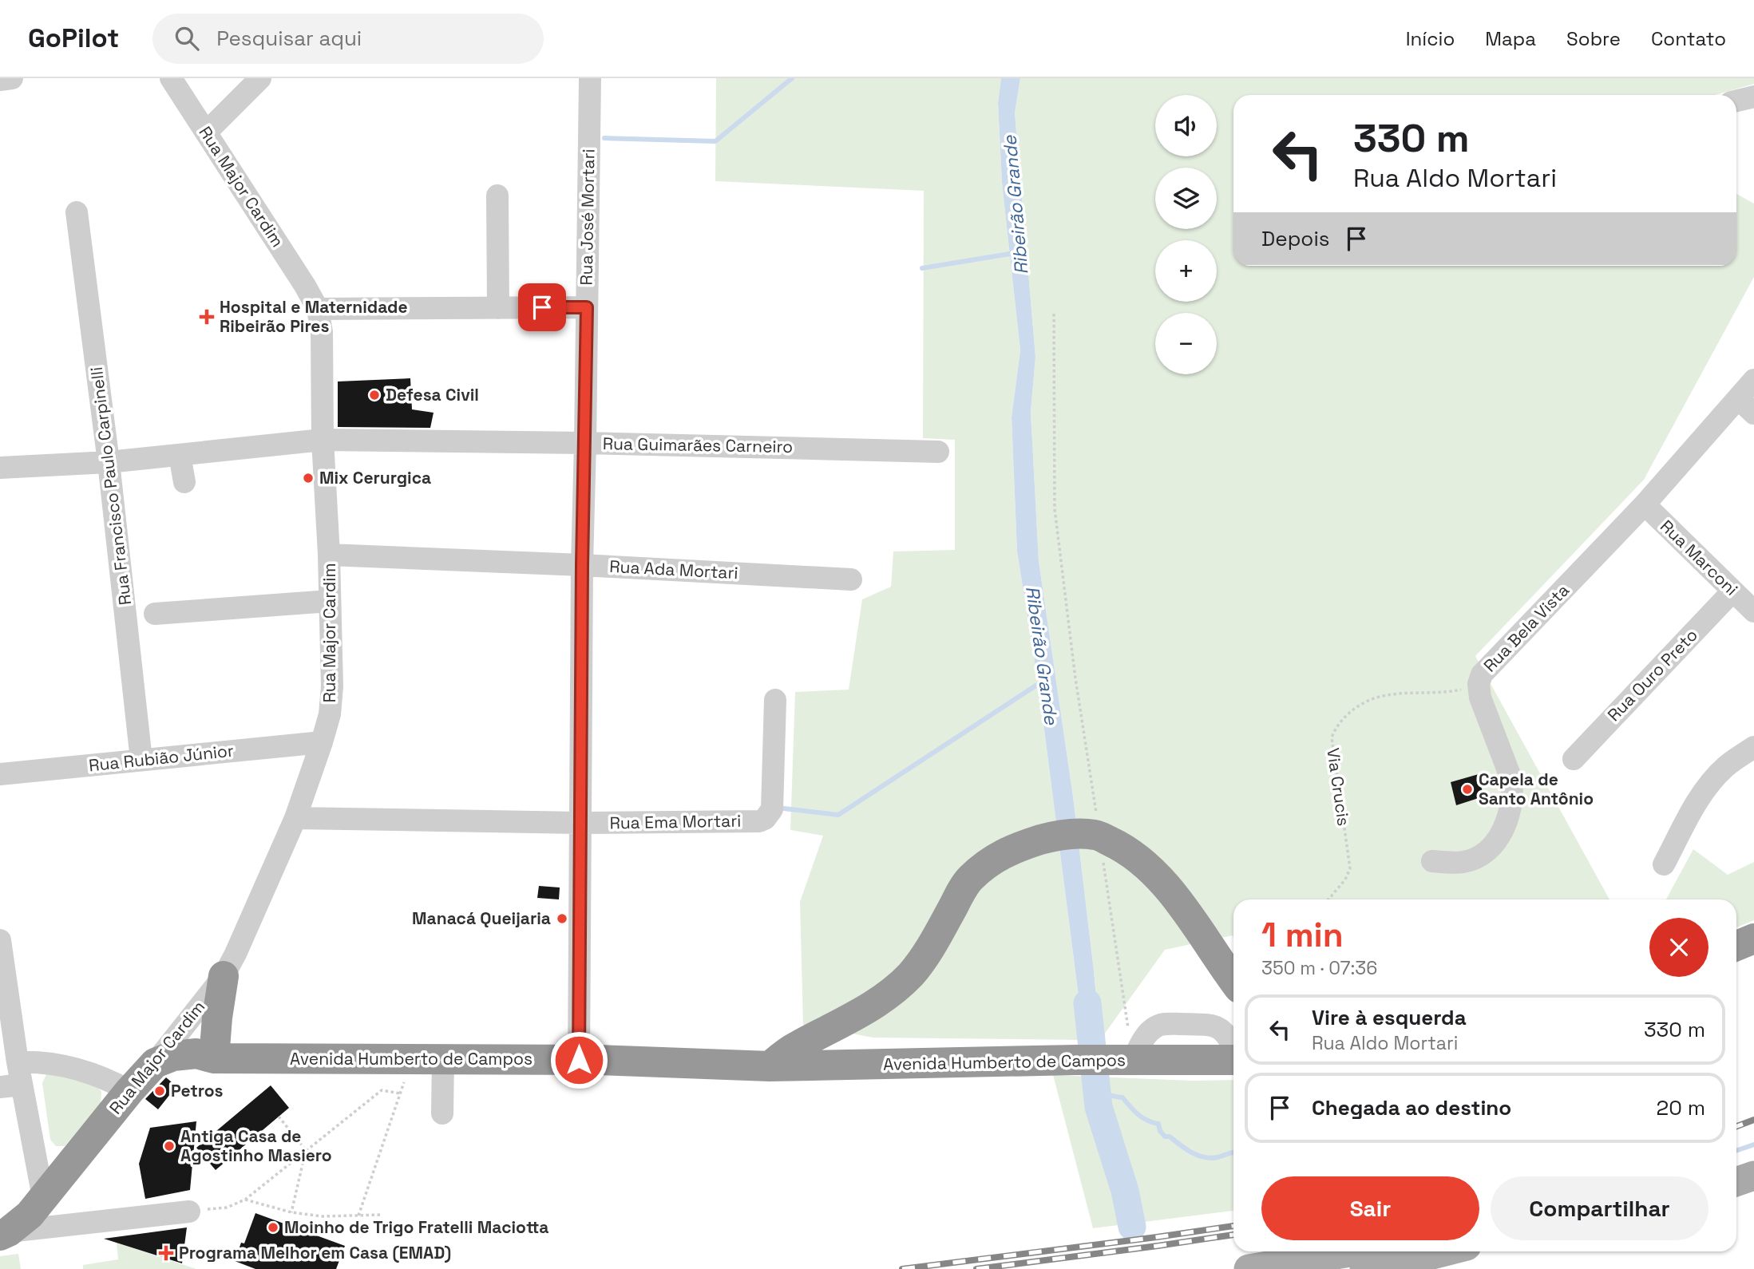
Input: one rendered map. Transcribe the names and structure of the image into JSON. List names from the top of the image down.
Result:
{
  "streets": {
    "highway": ["Rua Major Cardim", "Avenida Humberto de Campos"],
    "street": [
      "Rua José Mortari",
      "Rua Guimarães Carneiro",
      "Rua Francisco Paulo Carpinelli",
      "Rua Marconi",
      "Rua Ada Mortari",
      "Rua Bela Vista",
      "Rua Ouro Preto",
      "Rua Rubião Júnior",
      "Rua Ema Mortari"
    ],
    "path": ["Via Crucis"]
  },
  "crossings": [
    ["Rua Major Cardim", "Rua Guimarães Carneiro"],
    ["Rua Major Cardim", "Rua Ada Mortari"],
    ["Rua Major Cardim", "Rua Rubião Júnior"],
    ["Rua Major Cardim", "Rua Ema Mortari"],
    ["Rua Major Cardim", "Avenida Humberto de Campos"],
    ["Rua José Mortari", "Rua Guimarães Carneiro"],
    ["Rua José Mortari", "Rua Ada Mortari"],
    ["Rua José Mortari", "Rua Ema Mortari"],
    ["Rua José Mortari", "Avenida Humberto de Campos"],
    ["Rua Guimarães Carneiro", "Rua Francisco Paulo Carpinelli"],
    ["Rua Francisco Paulo Carpinelli", "Rua Rubião Júnior"],
    ["Rua Marconi", "Rua Bela Vista"],
    ["Rua Marconi", "Rua Ouro Preto"]
  ],
  "water": ["Ribeirão Grande"],
  "places": {
    "health": ["Hospital e Maternidade Ribeirão Pires", "Programa Melhor em Casa (EMAD)"],
    "other": [
      "Defesa Civil",
      "Mix Cerurgica",
      "Capela de Santo Antônio",
      "Manacá Queijaria",
      "Petros",
      "Antiga Casa de Agostinho Masiero",
      "Moinho de Trigo Fratelli Maciotta"
    ]
  },
  "page": {
    "header": "GoPilot",
    "search": "Pesquisar aqui",
    "nav": [
      "Início",
      "Mapa",
      "Sobre",
      "Contato"
    ],
    "map_buttons": ["+", "−"],
    "turn": ["330 m", "Rua Aldo Mortari"],
    "then": "Depois",
    "heading": ["1 min", "350 m · 07:36"],
    "list": [
      {
        "name": "Vire à esquerda",
        "note": "Rua Aldo Mortari",
        "value": "330 m"
      },
      {
        "name": "Chegada ao destino",
        "value": "20 m"
      }
    ],
    "buttons": ["Sair", "Compartilhar"]
  }
}
